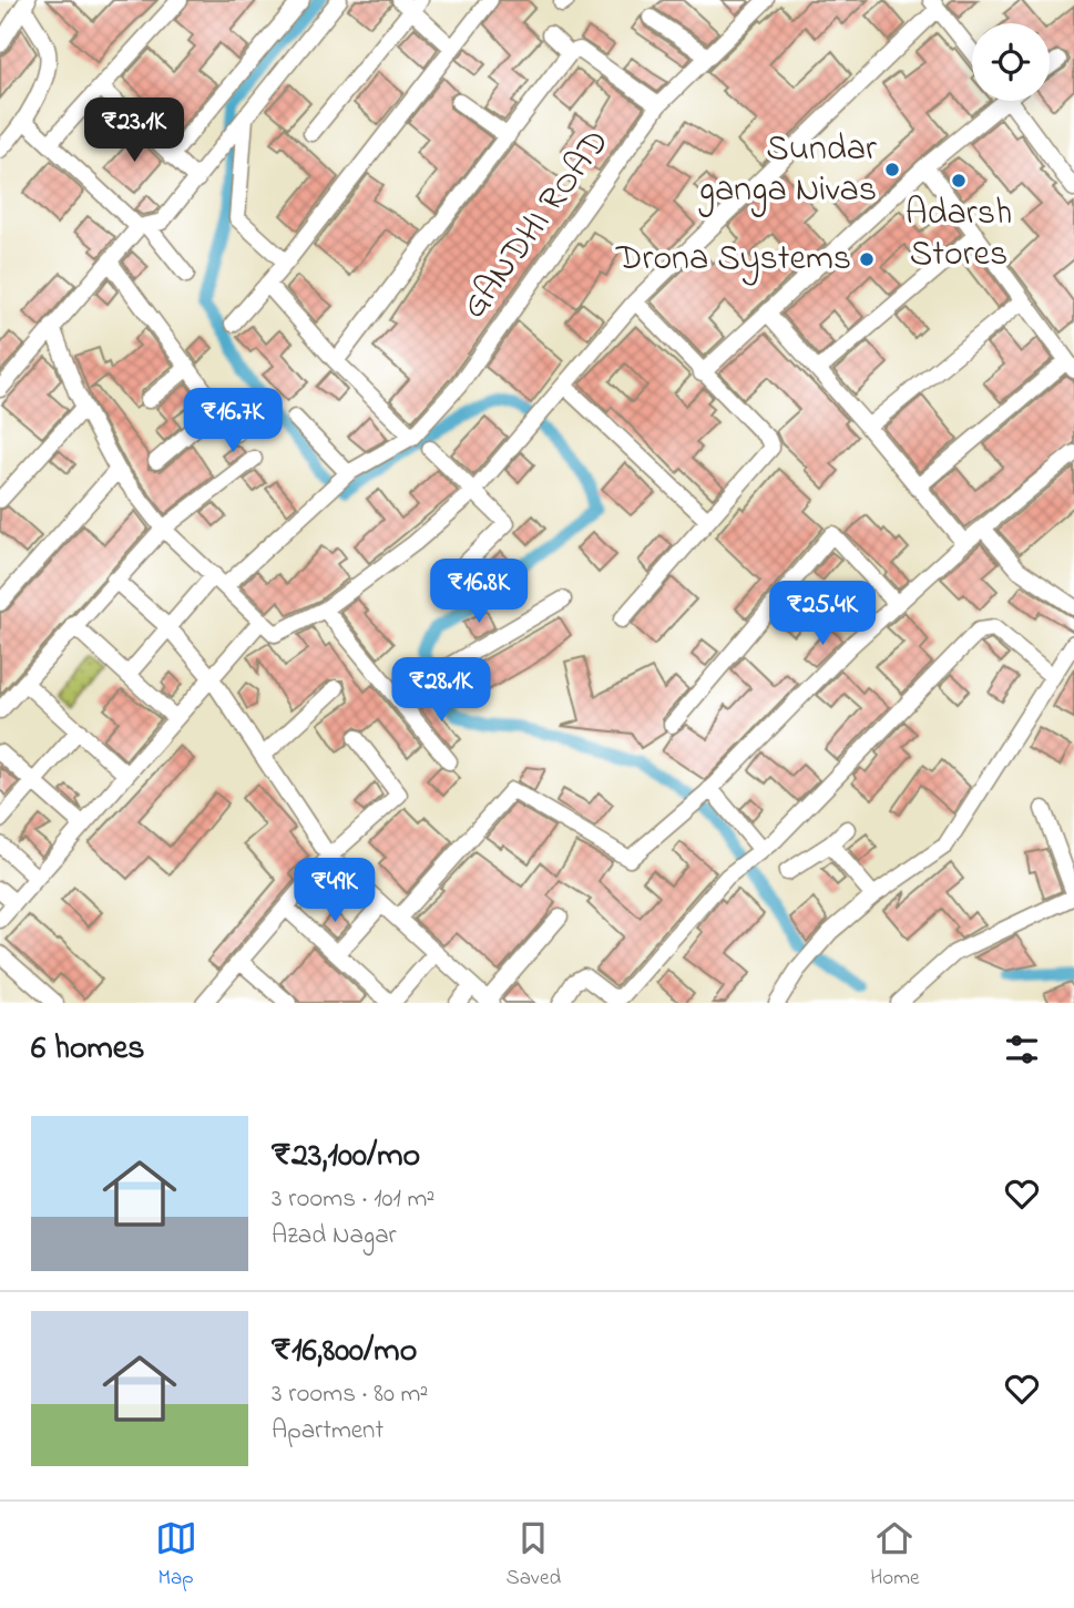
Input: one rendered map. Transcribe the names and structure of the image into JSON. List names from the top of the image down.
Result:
{
  "streets": {
    "street": ["GANDHI ROAD"]
  },
  "places": ["Sundar ganga Nivas", "Adarsh Stores", "Drona Systems"],
  "page": {
    "price": [
      "₹23.1K",
      "₹16.7K",
      "₹16.8K",
      "₹25.4K",
      "₹28.1K",
      "₹49K"
    ],
    "heading": "6 homes",
    "list": [
      {
        "name": "₹23,100/mo",
        "note": "3 rooms · 101 m² · Azad Nagar"
      },
      {
        "name": "₹16,800/mo",
        "note": "3 rooms · 80 m² · Apartment"
      }
    ],
    "tabs": ["Map", "Saved", "Home"]
  }
}
